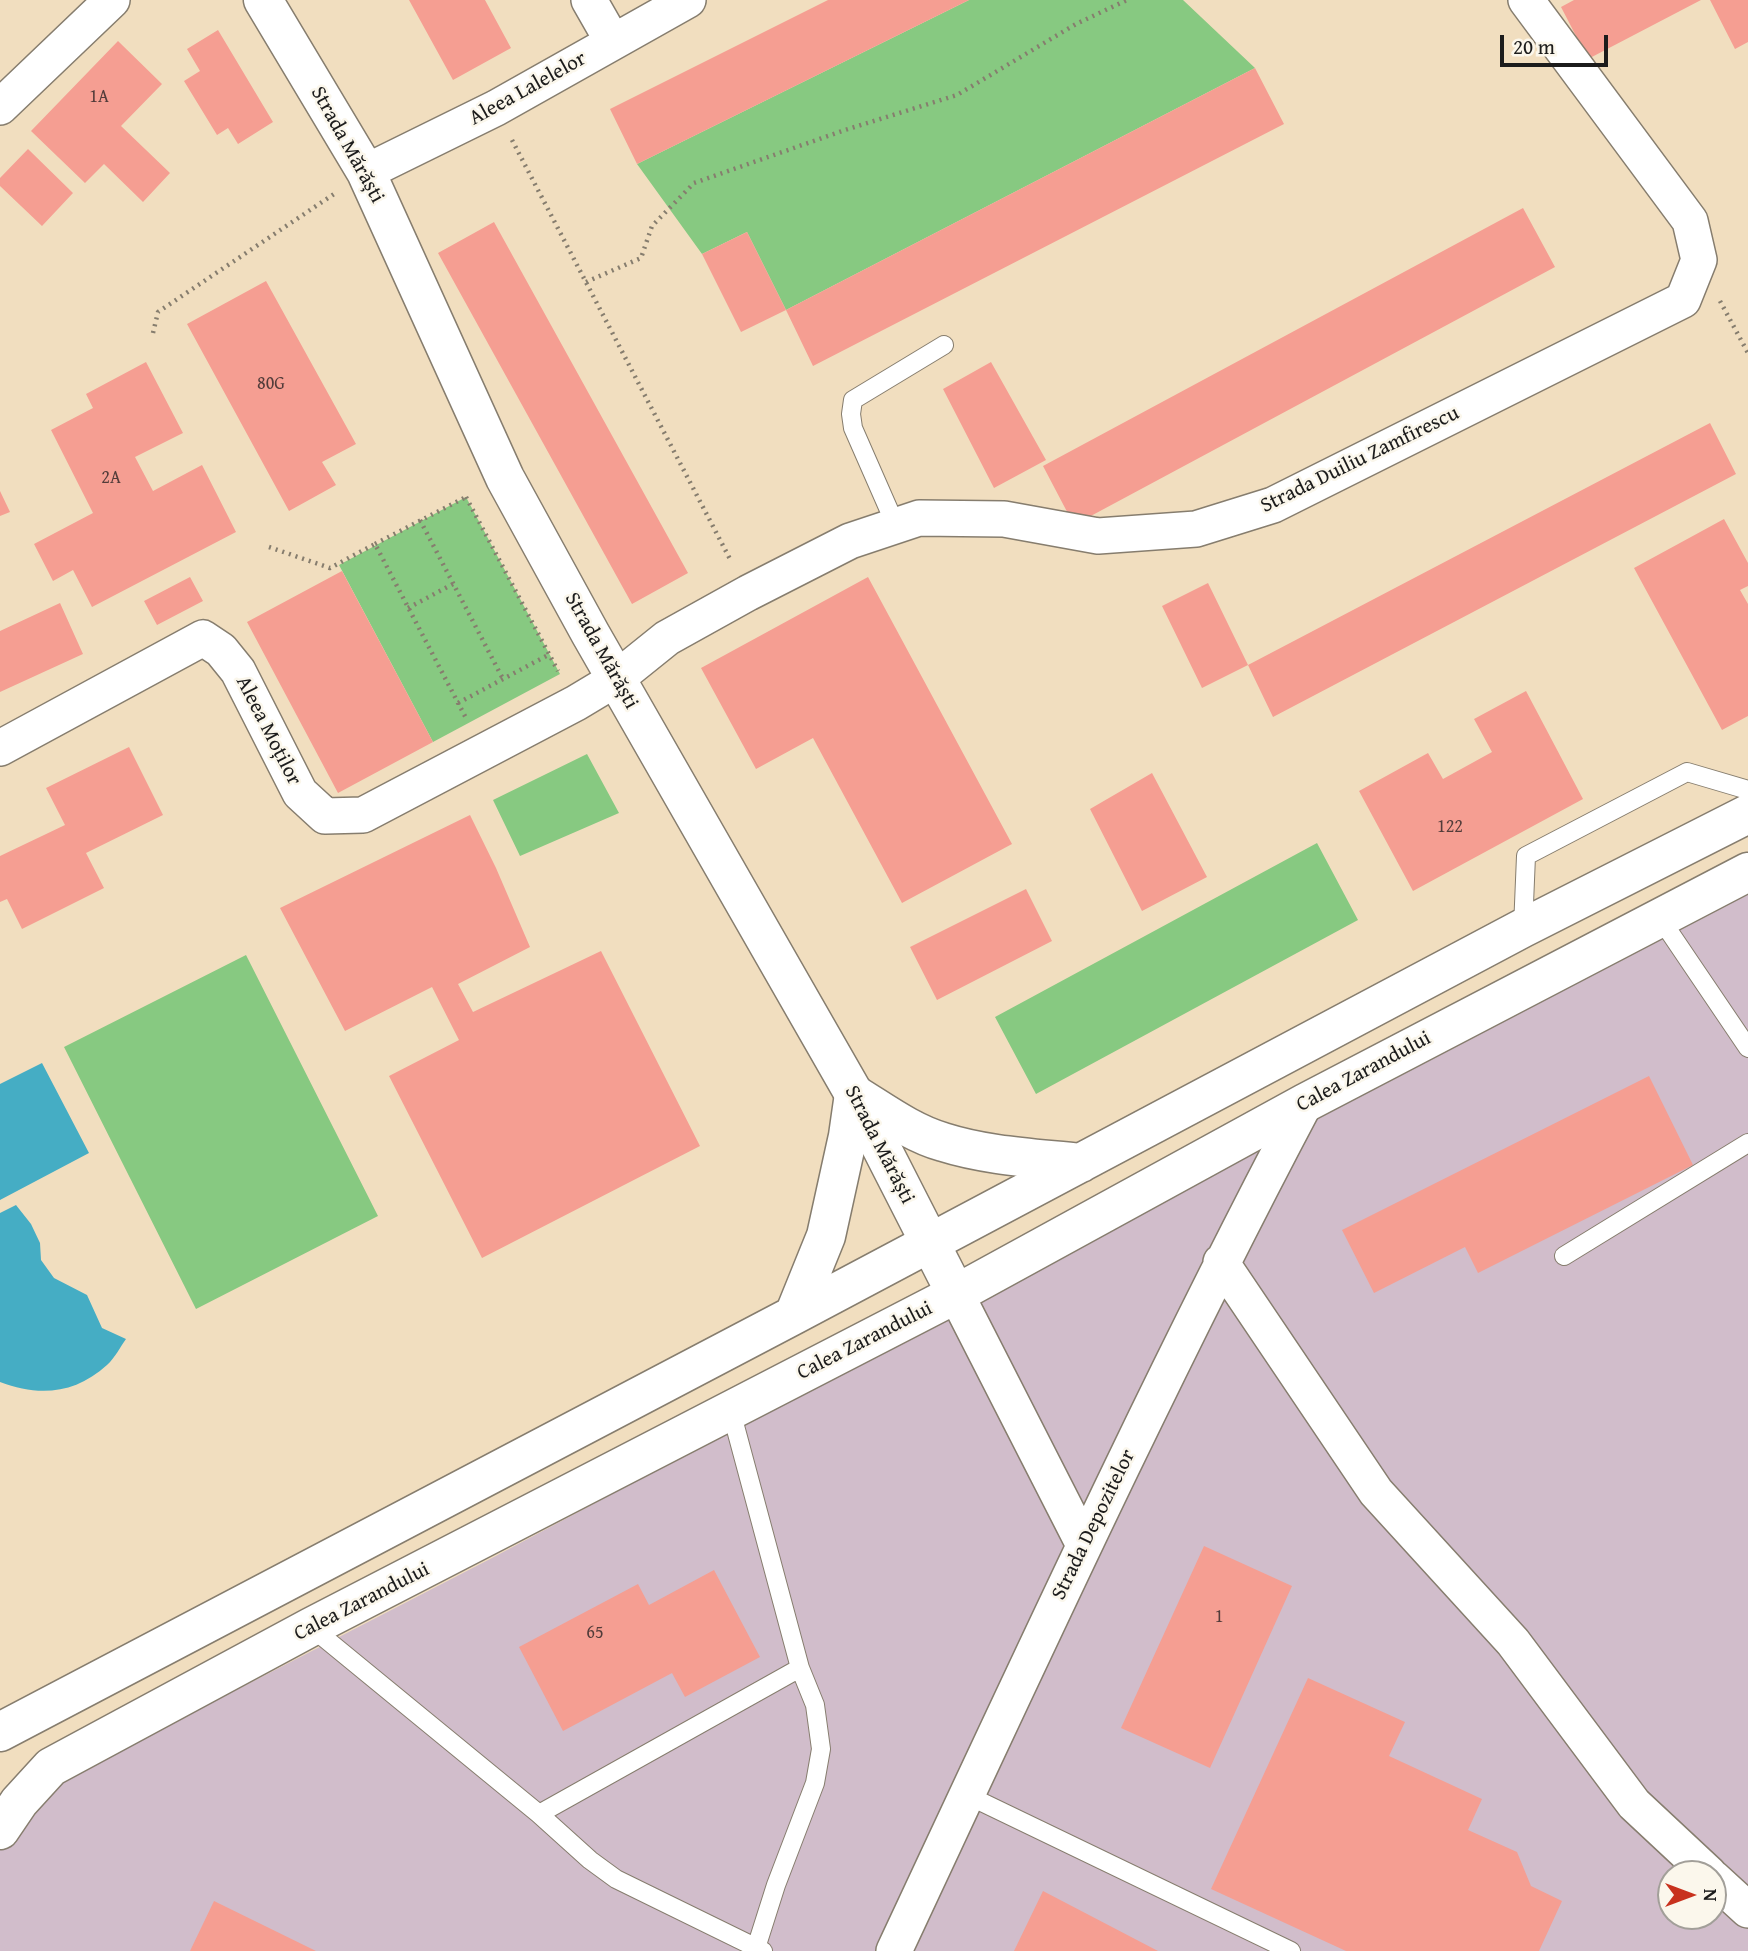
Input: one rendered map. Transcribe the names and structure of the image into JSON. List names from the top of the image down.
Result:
{
  "streets": {
    "main road": ["Strada Mărăști", "Calea Zarandului"],
    "street": [
      "Aleea Lalelelor",
      "Strada Duiliu Zamfirescu",
      "Aleea Moților",
      "Strada Depozitelor"
    ]
  },
  "crossings": [
    ["Aleea Lalelelor", "Strada Mărăști"],
    ["Strada Mărăști", "Strada Duiliu Zamfirescu"],
    ["Strada Mărăști", "Aleea Moților"],
    ["Strada Mărăști", "Calea Zarandului"],
    ["Strada Duiliu Zamfirescu", "Aleea Moților"],
    ["Calea Zarandului", "Strada Depozitelor"]
  ],
  "house_numbers": [
    "1A",
    "80G",
    "2A",
    "122",
    "1",
    "65"
  ],
  "scale_bar": "20 m",
  "north": "right"
}
